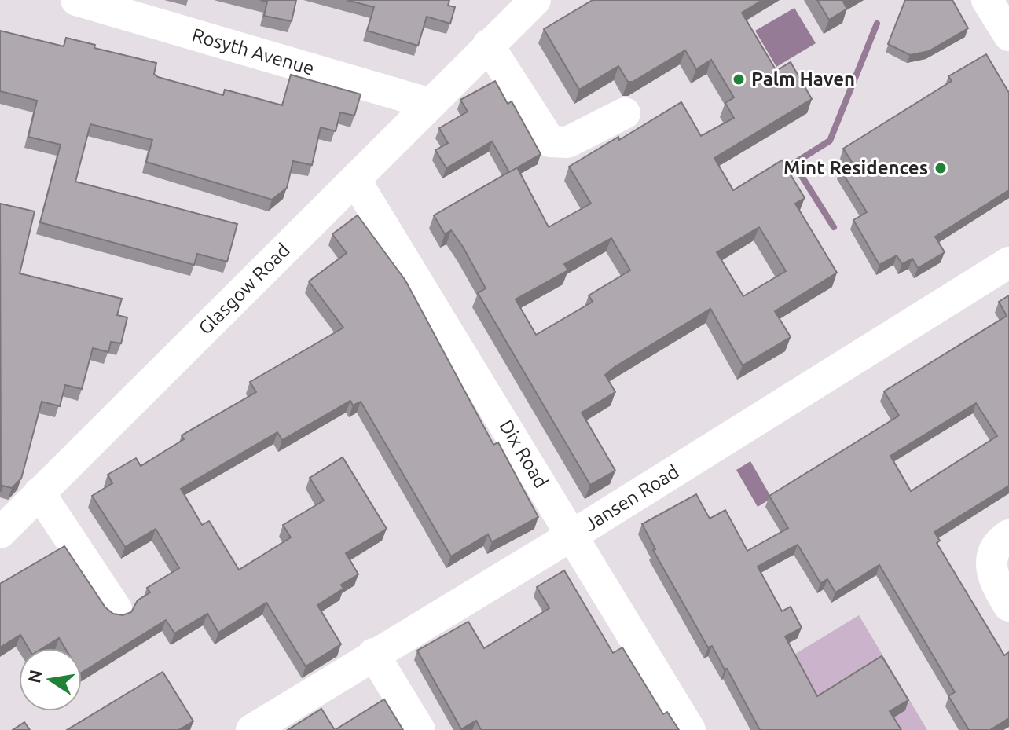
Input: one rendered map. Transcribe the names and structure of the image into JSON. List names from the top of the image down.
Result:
{
  "streets": {
    "street": [
      "Rosyth Avenue",
      "Glasgow Road",
      "Dix Road",
      "Jansen Road"
    ]
  },
  "crossings": [
    ["Rosyth Avenue", "Glasgow Road"],
    ["Glasgow Road", "Dix Road"],
    ["Dix Road", "Jansen Road"]
  ],
  "places": ["Palm Haven", "Mint Residences"],
  "north": "left"
}
